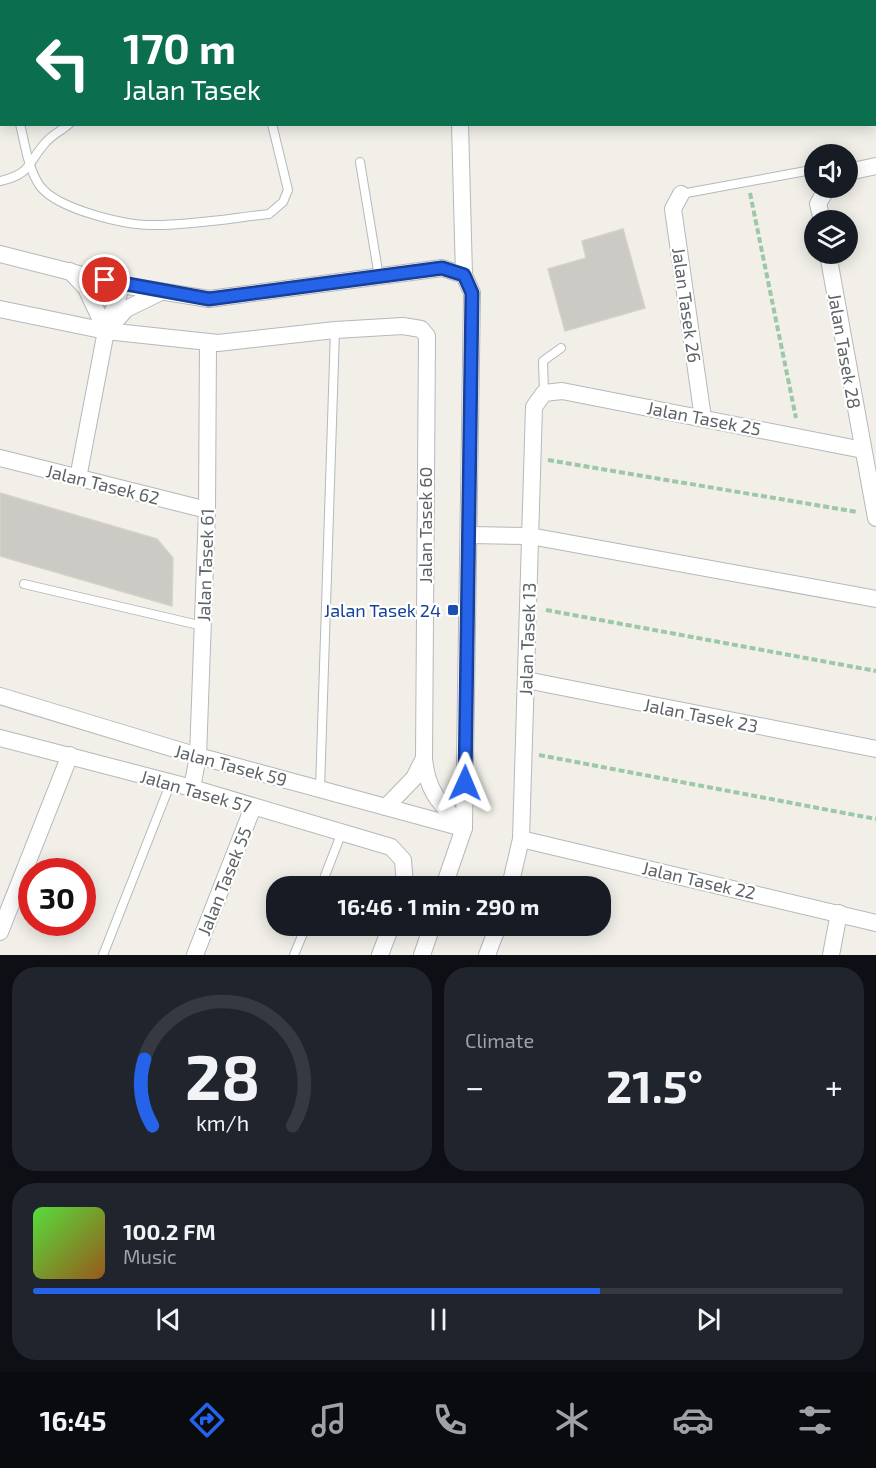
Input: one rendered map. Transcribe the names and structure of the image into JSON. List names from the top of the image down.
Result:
{
  "streets": {
    "street": [
      "Jalan Tasek 26",
      "Jalan Tasek 28",
      "Jalan Tasek 25",
      "Jalan Tasek 62",
      "Jalan Tasek 60",
      "Jalan Tasek 61",
      "Jalan Tasek 13",
      "Jalan Tasek 23",
      "Jalan Tasek 59",
      "Jalan Tasek 57",
      "Jalan Tasek 22",
      "Jalan Tasek 55"
    ]
  },
  "crossings": [
    ["Jalan Tasek 26", "Jalan Tasek 25"],
    ["Jalan Tasek 28", "Jalan Tasek 25"],
    ["Jalan Tasek 25", "Jalan Tasek 13"],
    ["Jalan Tasek 62", "Jalan Tasek 61"],
    ["Jalan Tasek 60", "Jalan Tasek 59"],
    ["Jalan Tasek 61", "Jalan Tasek 59"],
    ["Jalan Tasek 61", "Jalan Tasek 57"],
    ["Jalan Tasek 13", "Jalan Tasek 23"],
    ["Jalan Tasek 13", "Jalan Tasek 22"],
    ["Jalan Tasek 57", "Jalan Tasek 55"]
  ],
  "places": {
    "transit": ["Jalan Tasek 24"]
  },
  "page": {
    "turn": ["170 m", "Jalan Tasek"],
    "limit": "30",
    "trip": "16:46 · 1 min · 290 m",
    "tile": "Climate",
    "heat": ["−", "21.5°", "+"],
    "song": ["100.2 FM", "Music"],
    "tabs": "16:45",
    "gauge": ["28", "km/h"]
  }
}
